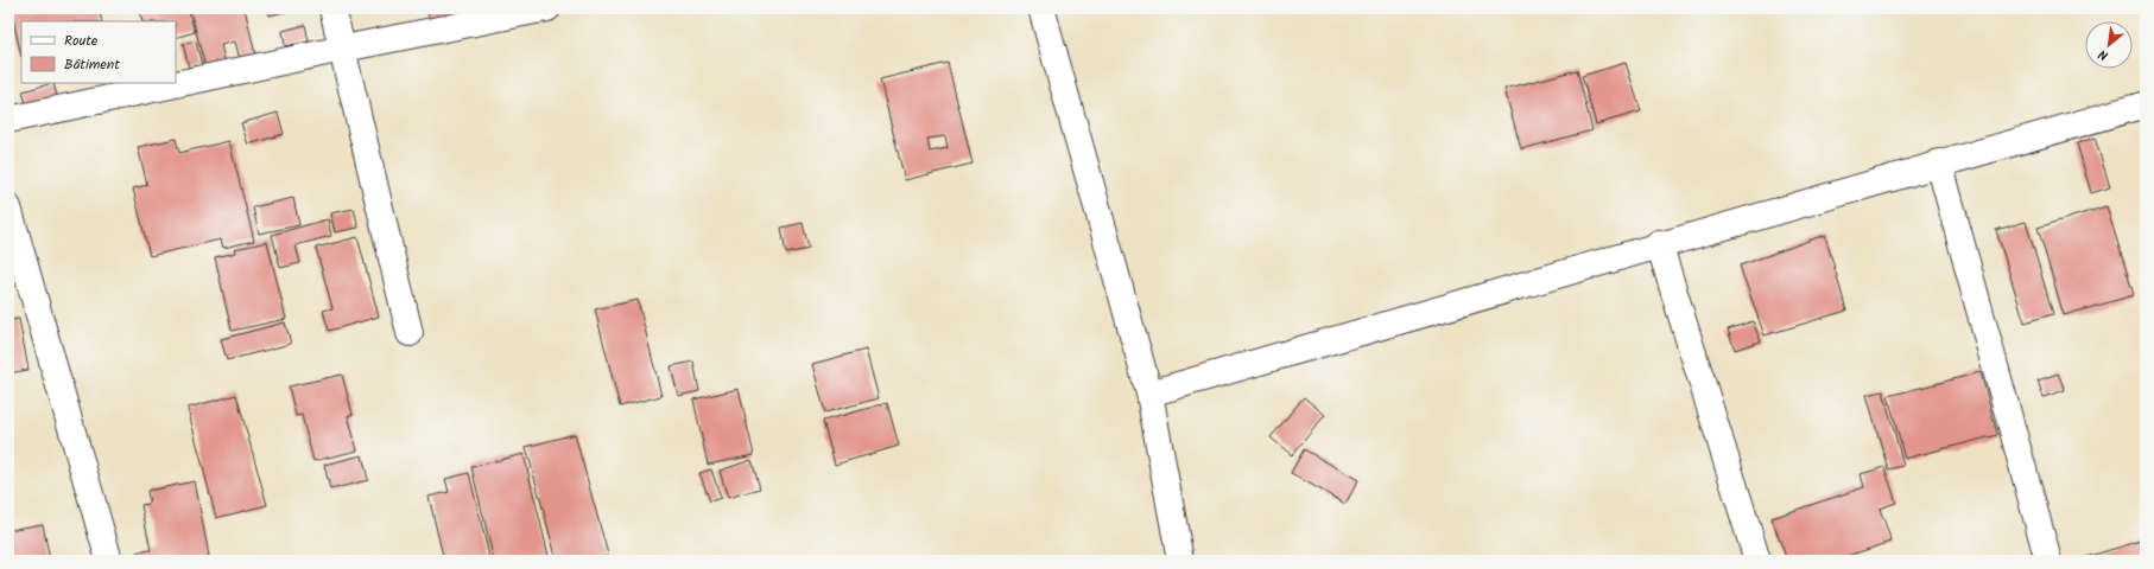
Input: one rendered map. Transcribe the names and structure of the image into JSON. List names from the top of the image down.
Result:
{
  "legend": ["Route", "Bâtiment"],
  "north": "bottom left"
}
